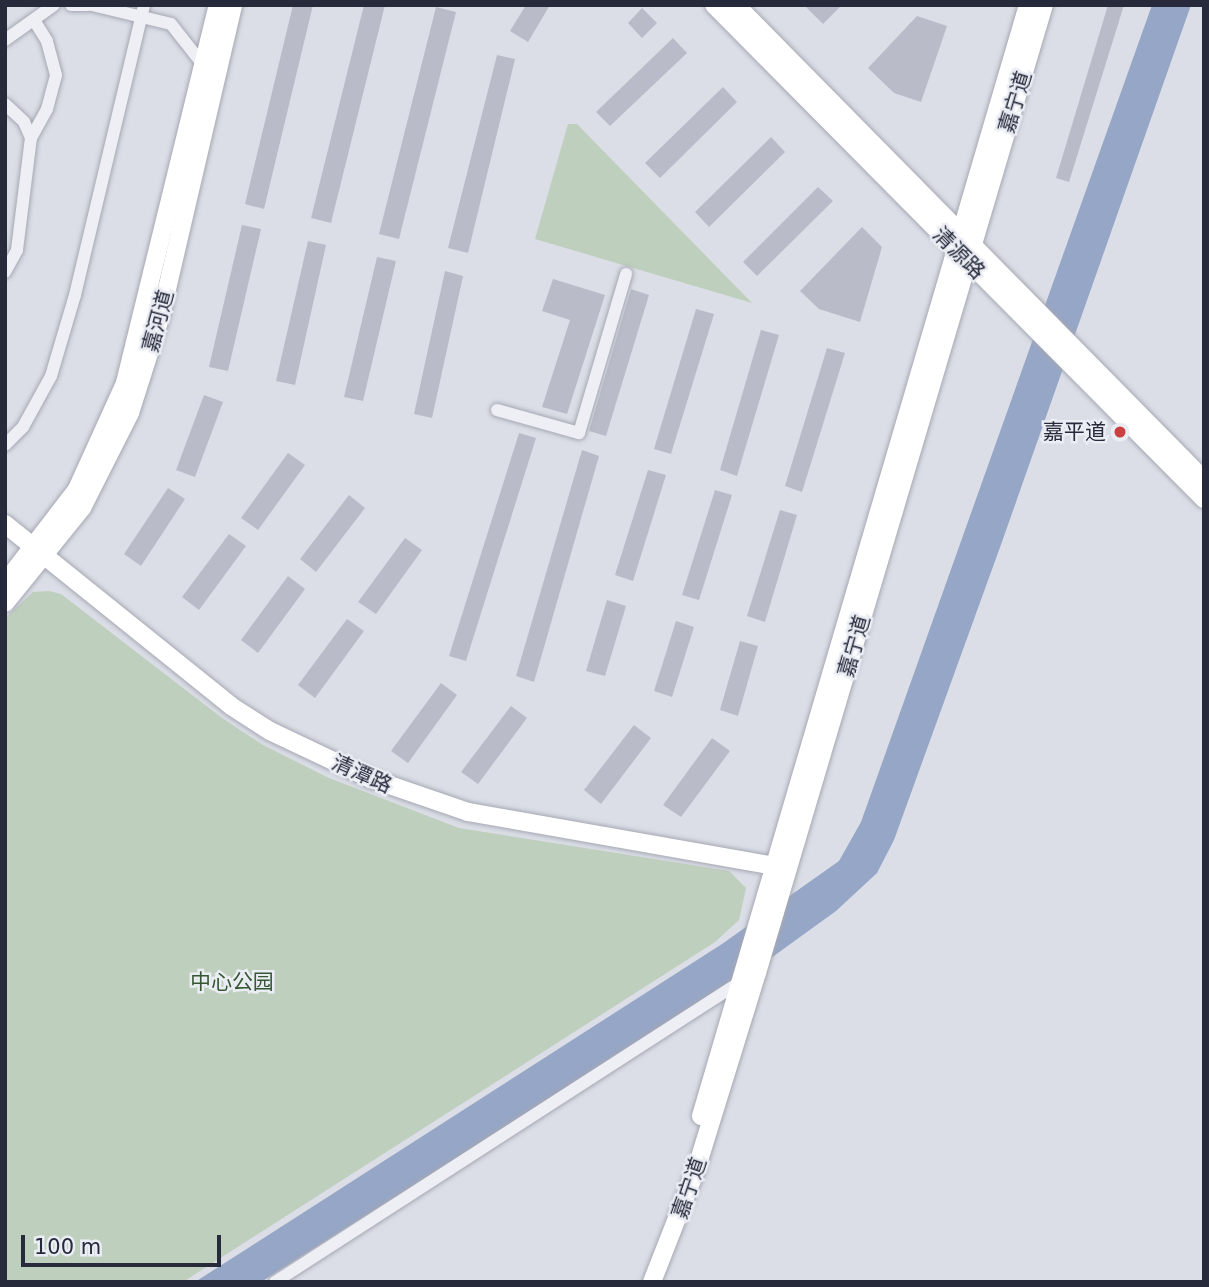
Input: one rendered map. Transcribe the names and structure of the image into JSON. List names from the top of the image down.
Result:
{
  "streets": {
    "street": [
      "嘉宁道",
      "清源路",
      "嘉河道",
      "清潭路"
    ]
  },
  "crossings": [
    ["嘉宁道", "清源路"],
    ["嘉宁道", "清潭路"],
    ["嘉河道", "清潭路"]
  ],
  "parks": ["中心公园"],
  "places": ["嘉平道"],
  "scale_bar": "100 m"
}
